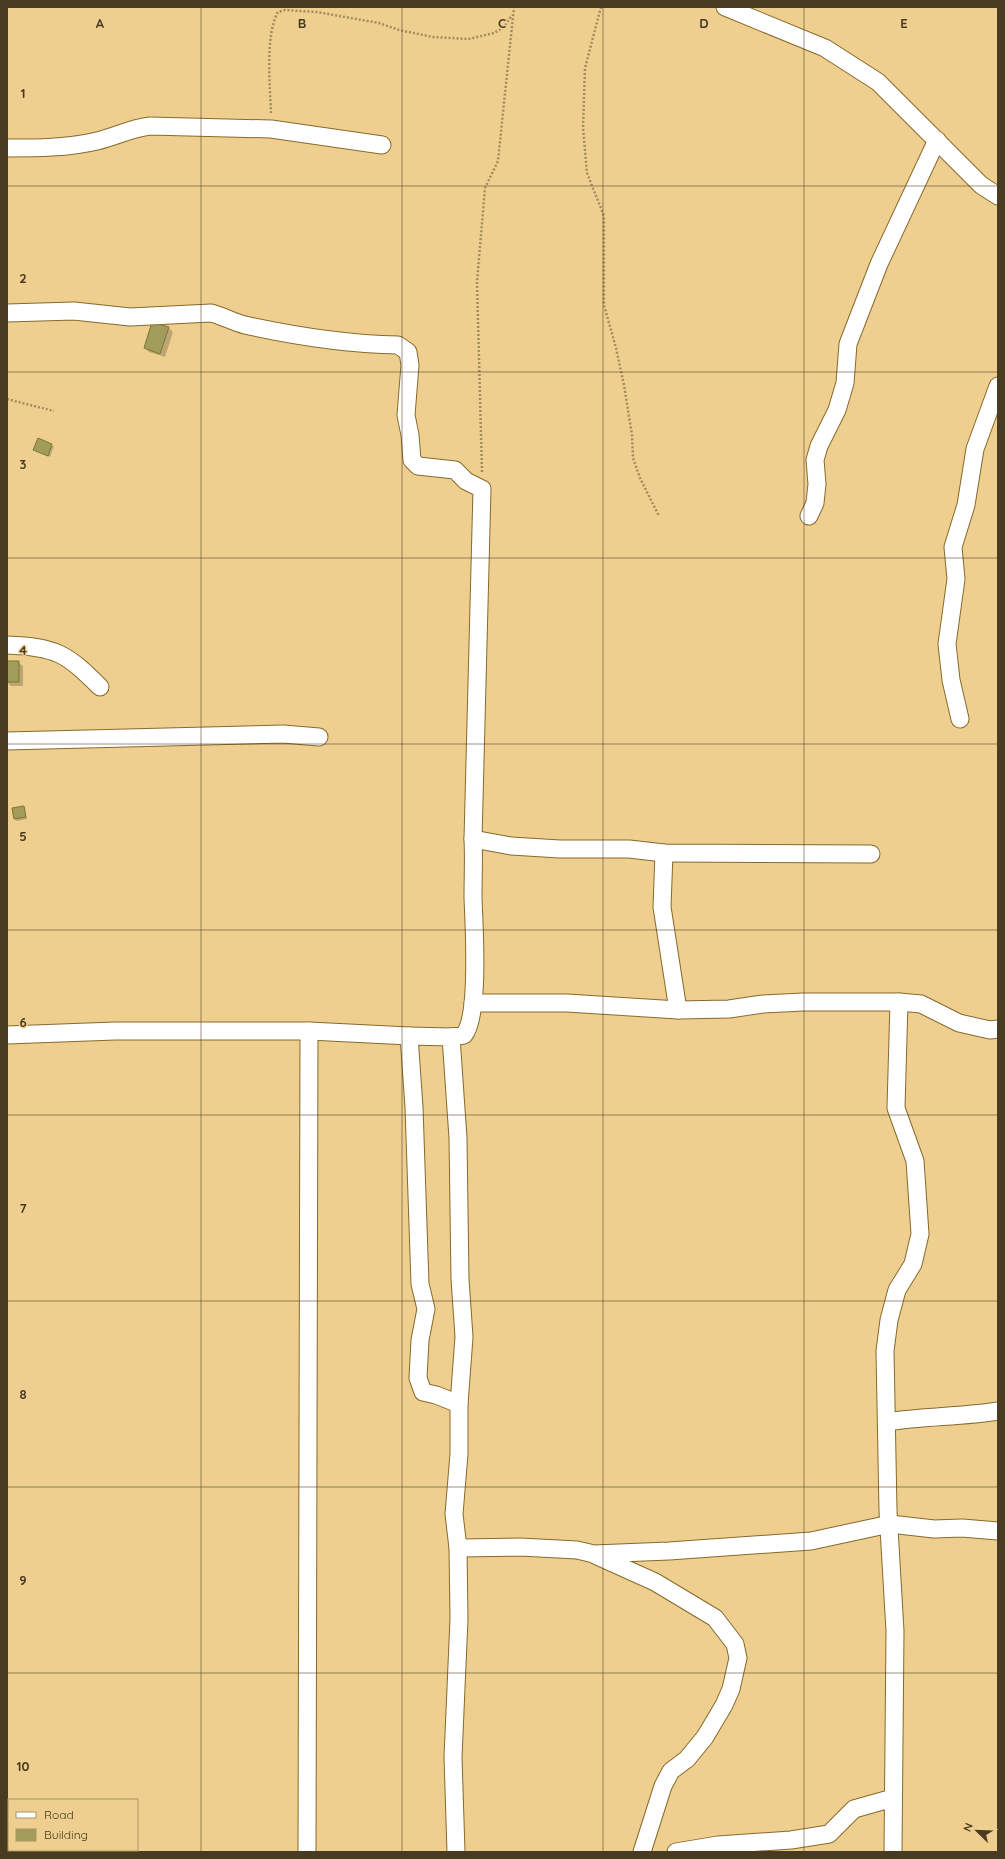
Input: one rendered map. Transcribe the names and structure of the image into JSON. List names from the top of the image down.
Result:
{
  "legend": ["Road", "Building"],
  "north": "top left",
  "grid": {
    "columns": [
      "A",
      "B",
      "C",
      "D",
      "E"
    ],
    "rows": [
      "1",
      "2",
      "3",
      "4",
      "5",
      "6",
      "7",
      "8",
      "9",
      "10"
    ]
  }
}
